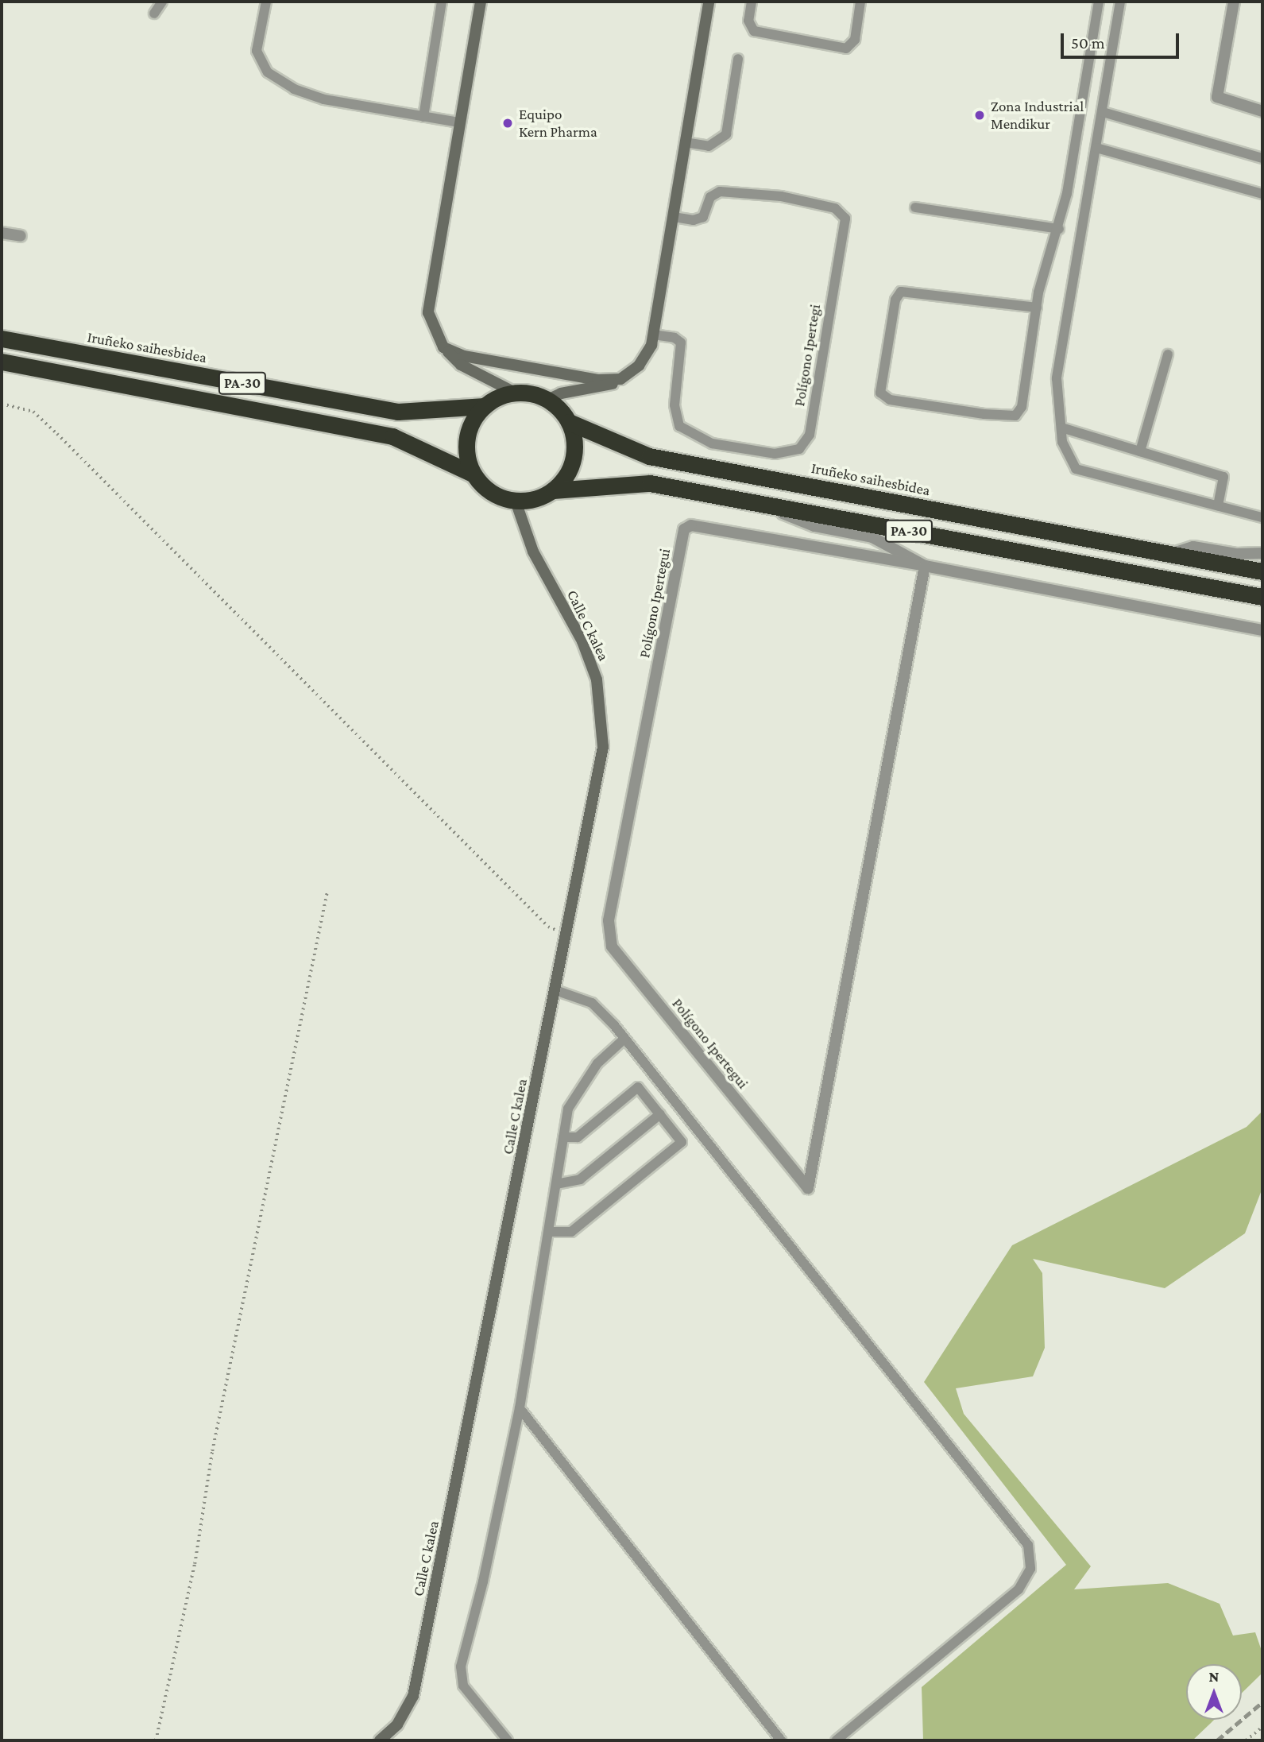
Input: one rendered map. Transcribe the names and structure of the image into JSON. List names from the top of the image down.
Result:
{
  "streets": {
    "highway": ["Iruñeko saihesbidea", "PA-30"],
    "street": ["Polígono Ipertegui", "Calle C kalea"],
    "lane": ["Polígono Ipertegi"]
  },
  "crossings": [
    ["Iruñeko saihesbidea", "PA-30"],
    ["Iruñeko saihesbidea", "Calle C kalea"],
    ["PA-30", "Calle C kalea"]
  ],
  "places": ["Zona Industrial Mendikur", "Equipo Kern Pharma"],
  "scale_bar": "50 m",
  "north": "top"
}
